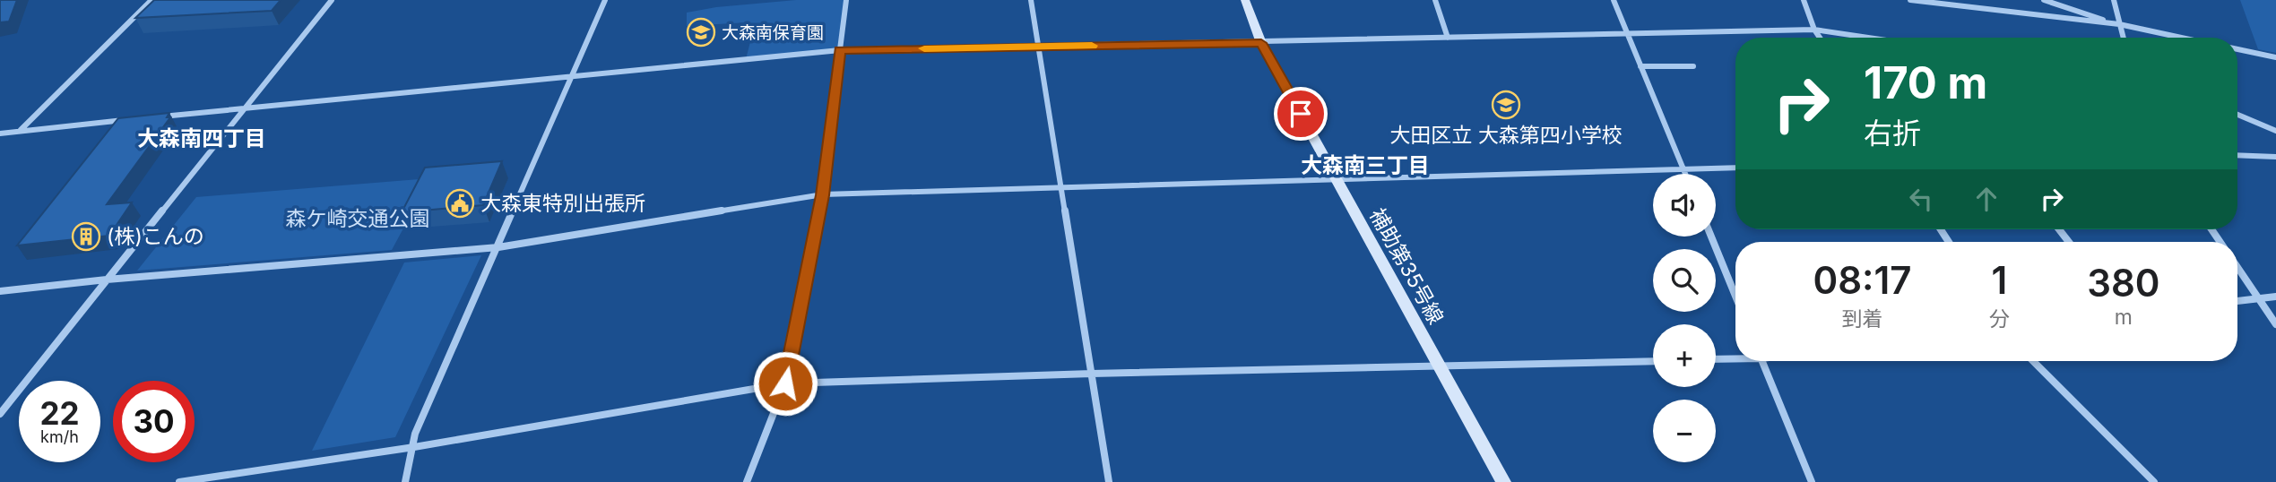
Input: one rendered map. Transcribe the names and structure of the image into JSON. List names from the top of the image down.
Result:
{
  "streets": {
    "street": ["補助第35号線"]
  },
  "districts": ["大森南四丁目", "大森南三丁目"],
  "parks": ["森ケ崎交通公園"],
  "places": {
    "school or university": ["大森南保育園", "大田区立 大森第四小学校"],
    "public building": ["大森東特別出張所"],
    "building": ["(株)こんの"]
  },
  "page": {
    "turn": ["170 m", "右折"],
    "map_buttons": ["+", "−"],
    "eta": [
      "08:17",
      "到着",
      "1",
      "分",
      "380",
      "m"
    ],
    "speed": "22 km/h",
    "limit": "30"
  }
}
